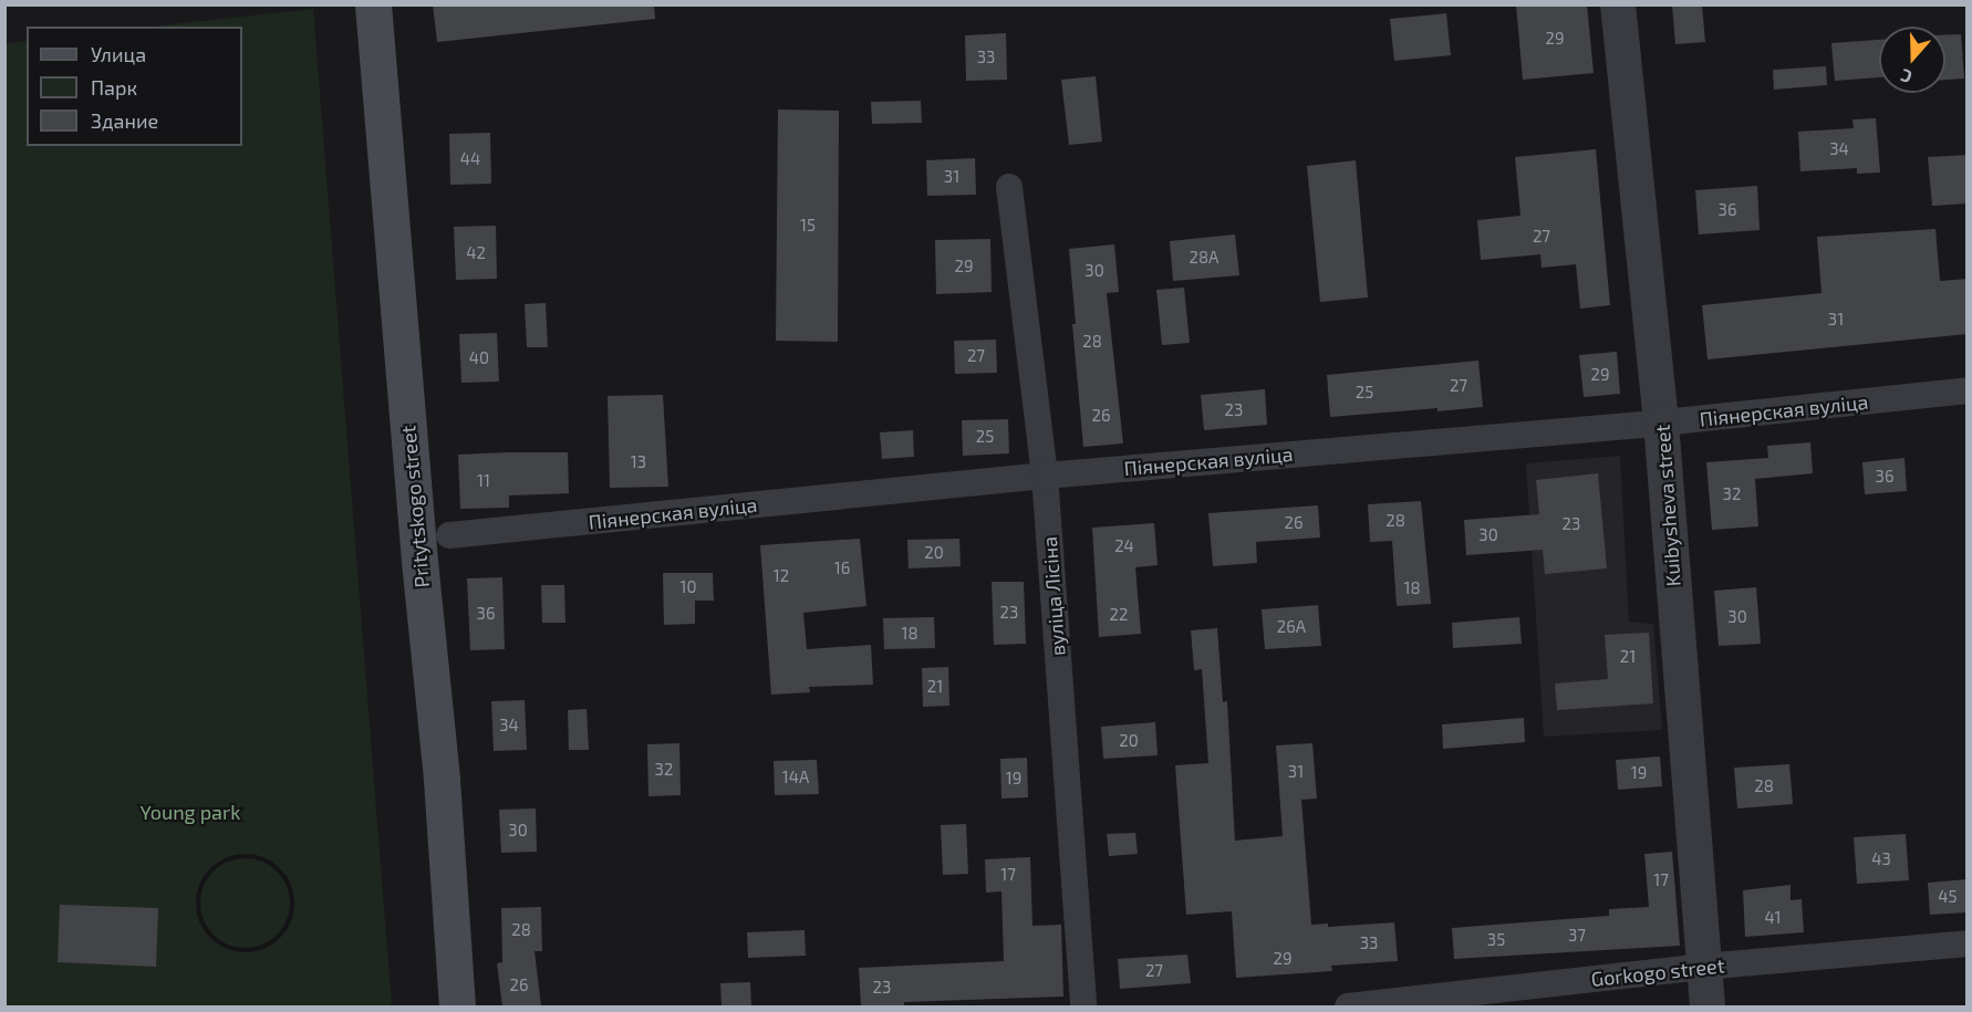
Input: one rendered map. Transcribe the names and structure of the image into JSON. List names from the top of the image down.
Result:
{
  "streets": {
    "main road": ["Pritytskogo street"],
    "street": [
      "Піянерская вуліца",
      "Kuibysheva street",
      "вуліца Лісіна",
      "Gorkogo street"
    ]
  },
  "crossings": [
    ["Піянерская вуліца", "Kuibysheva street"],
    ["Піянерская вуліца", "вуліца Лісіна"],
    ["Kuibysheva street", "Gorkogo street"]
  ],
  "parks": ["Young park"],
  "house_numbers": [
    "29",
    "33",
    "34",
    "44",
    "31",
    "36",
    "15",
    "27",
    "42",
    "28А",
    "29",
    "30",
    "31",
    "28",
    "27",
    "40",
    "29",
    "27",
    "25",
    "23",
    "26",
    "25",
    "13",
    "36",
    "11",
    "32",
    "28",
    "26",
    "23",
    "30",
    "24",
    "20",
    "16",
    "12",
    "10",
    "18",
    "23",
    "36",
    "22",
    "30",
    "26А",
    "18",
    "21",
    "21",
    "34",
    "20",
    "32",
    "31",
    "19",
    "14А",
    "19",
    "28",
    "30",
    "43",
    "17",
    "17",
    "45",
    "41",
    "28",
    "37",
    "35",
    "33",
    "29",
    "27",
    "26",
    "23"
  ],
  "legend": ["Улица", "Парк", "Здание"],
  "north": "bottom"
}
